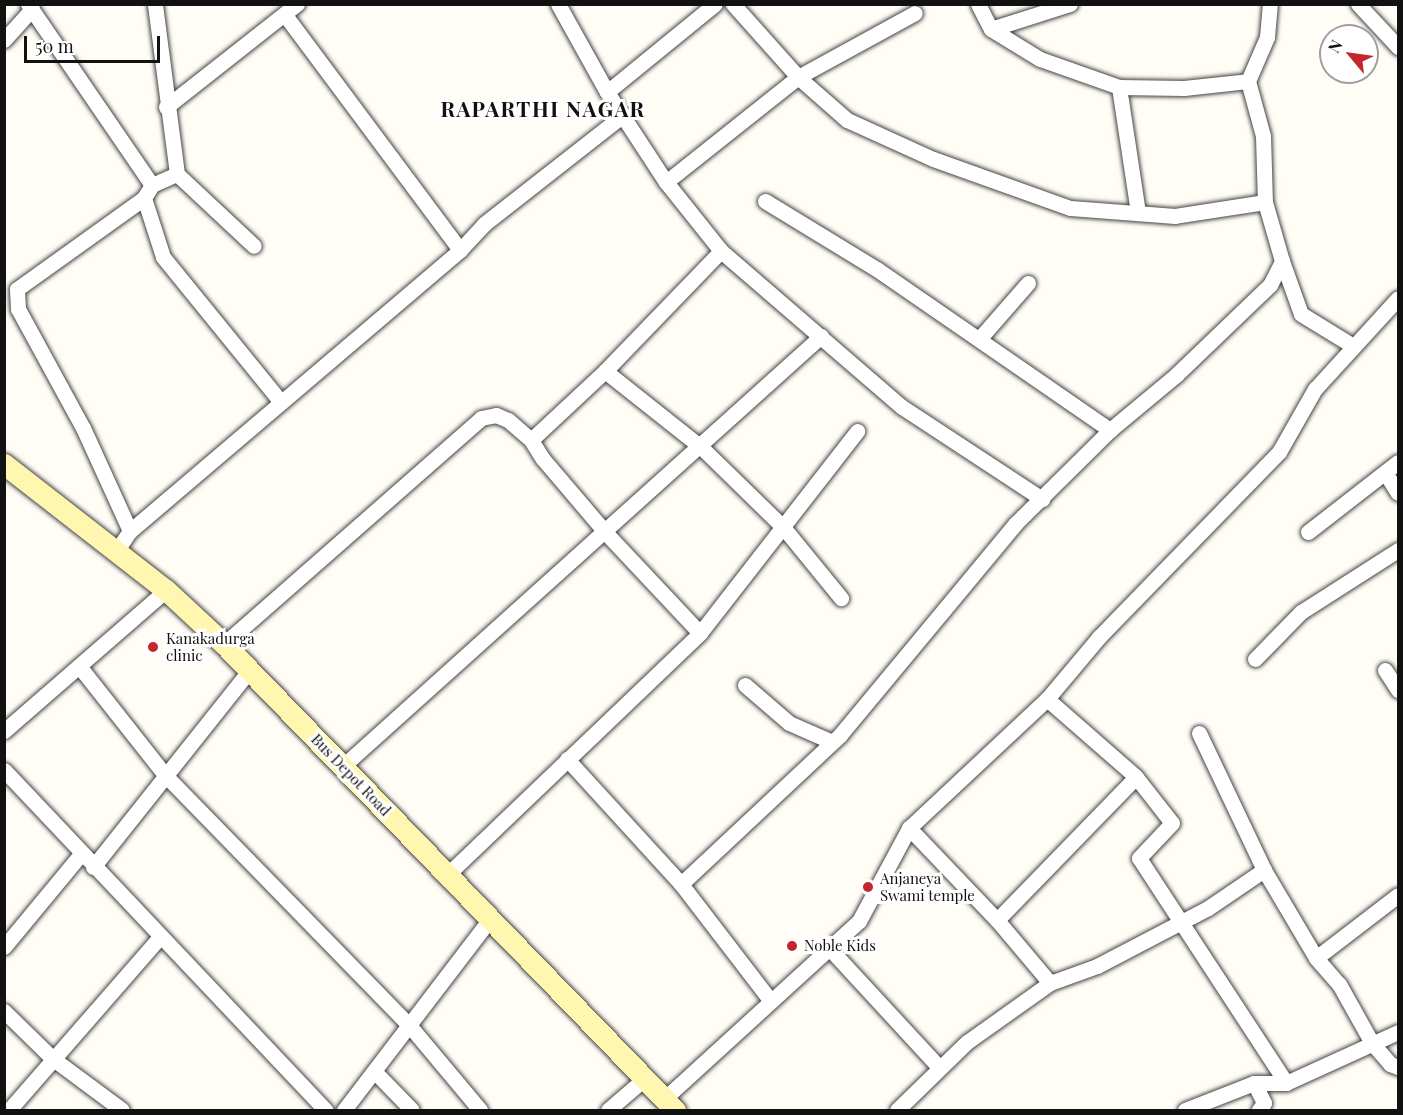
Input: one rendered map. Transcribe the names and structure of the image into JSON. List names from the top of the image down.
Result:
{
  "streets": {
    "street": ["Bus Depot Road"]
  },
  "districts": ["RAPARTHI NAGAR"],
  "places": ["Kanakadurga clinic", "Anjaneya Swami temple", "Noble Kids"],
  "scale_bar": "50 m",
  "north": "top left"
}
